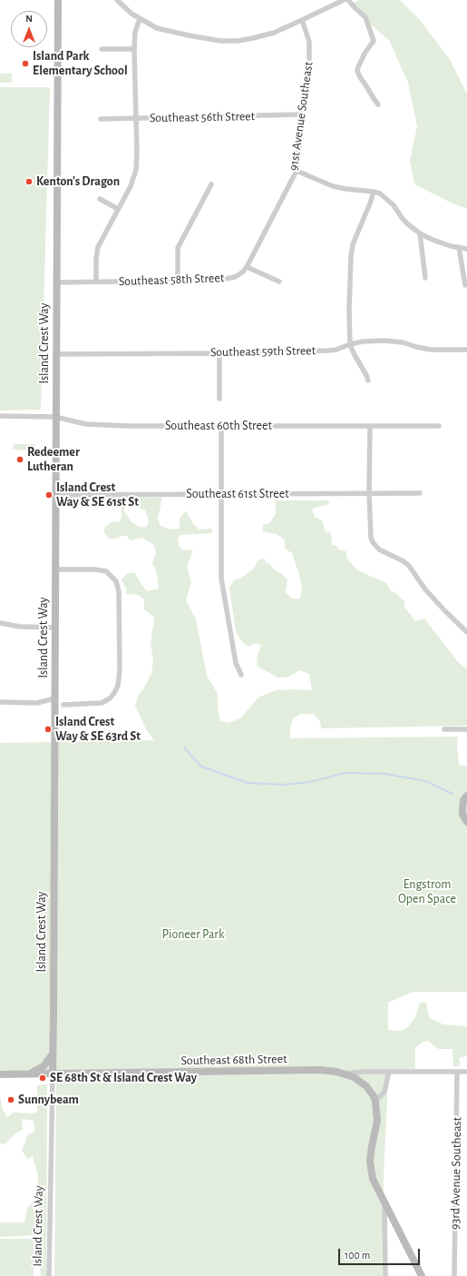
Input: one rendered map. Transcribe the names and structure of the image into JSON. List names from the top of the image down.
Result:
{
  "streets": {
    "main road": ["Island Crest Way", "Southeast 68th Street"],
    "street": [
      "91st Avenue Southeast",
      "Southeast 56th Street",
      "Southeast 58th Street",
      "Southeast 59th Street",
      "Southeast 60th Street",
      "Southeast 61st Street",
      "93rd Avenue Southeast"
    ]
  },
  "crossings": [
    ["91st Avenue Southeast", "Southeast 56th Street"],
    ["91st Avenue Southeast", "Southeast 58th Street"],
    ["Southeast 58th Street", "Island Crest Way"],
    ["Island Crest Way", "Southeast 59th Street"],
    ["Island Crest Way", "Southeast 60th Street"],
    ["Island Crest Way", "Southeast 61st Street"],
    ["Island Crest Way", "Southeast 68th Street"],
    ["Southeast 68th Street", "93rd Avenue Southeast"]
  ],
  "parks": ["Engstrom Open Space", "Pioneer Park"],
  "places": [
    "Island Park Elementary School",
    "Kenton's Dragon",
    "Redeemer Lutheran",
    "Island Crest Way & SE 61st St",
    "Island Crest Way & SE 63rd St",
    "SE 68th St & Island Crest Way",
    "Sunnybeam"
  ],
  "scale_bar": "100 m",
  "north": "top"
}
